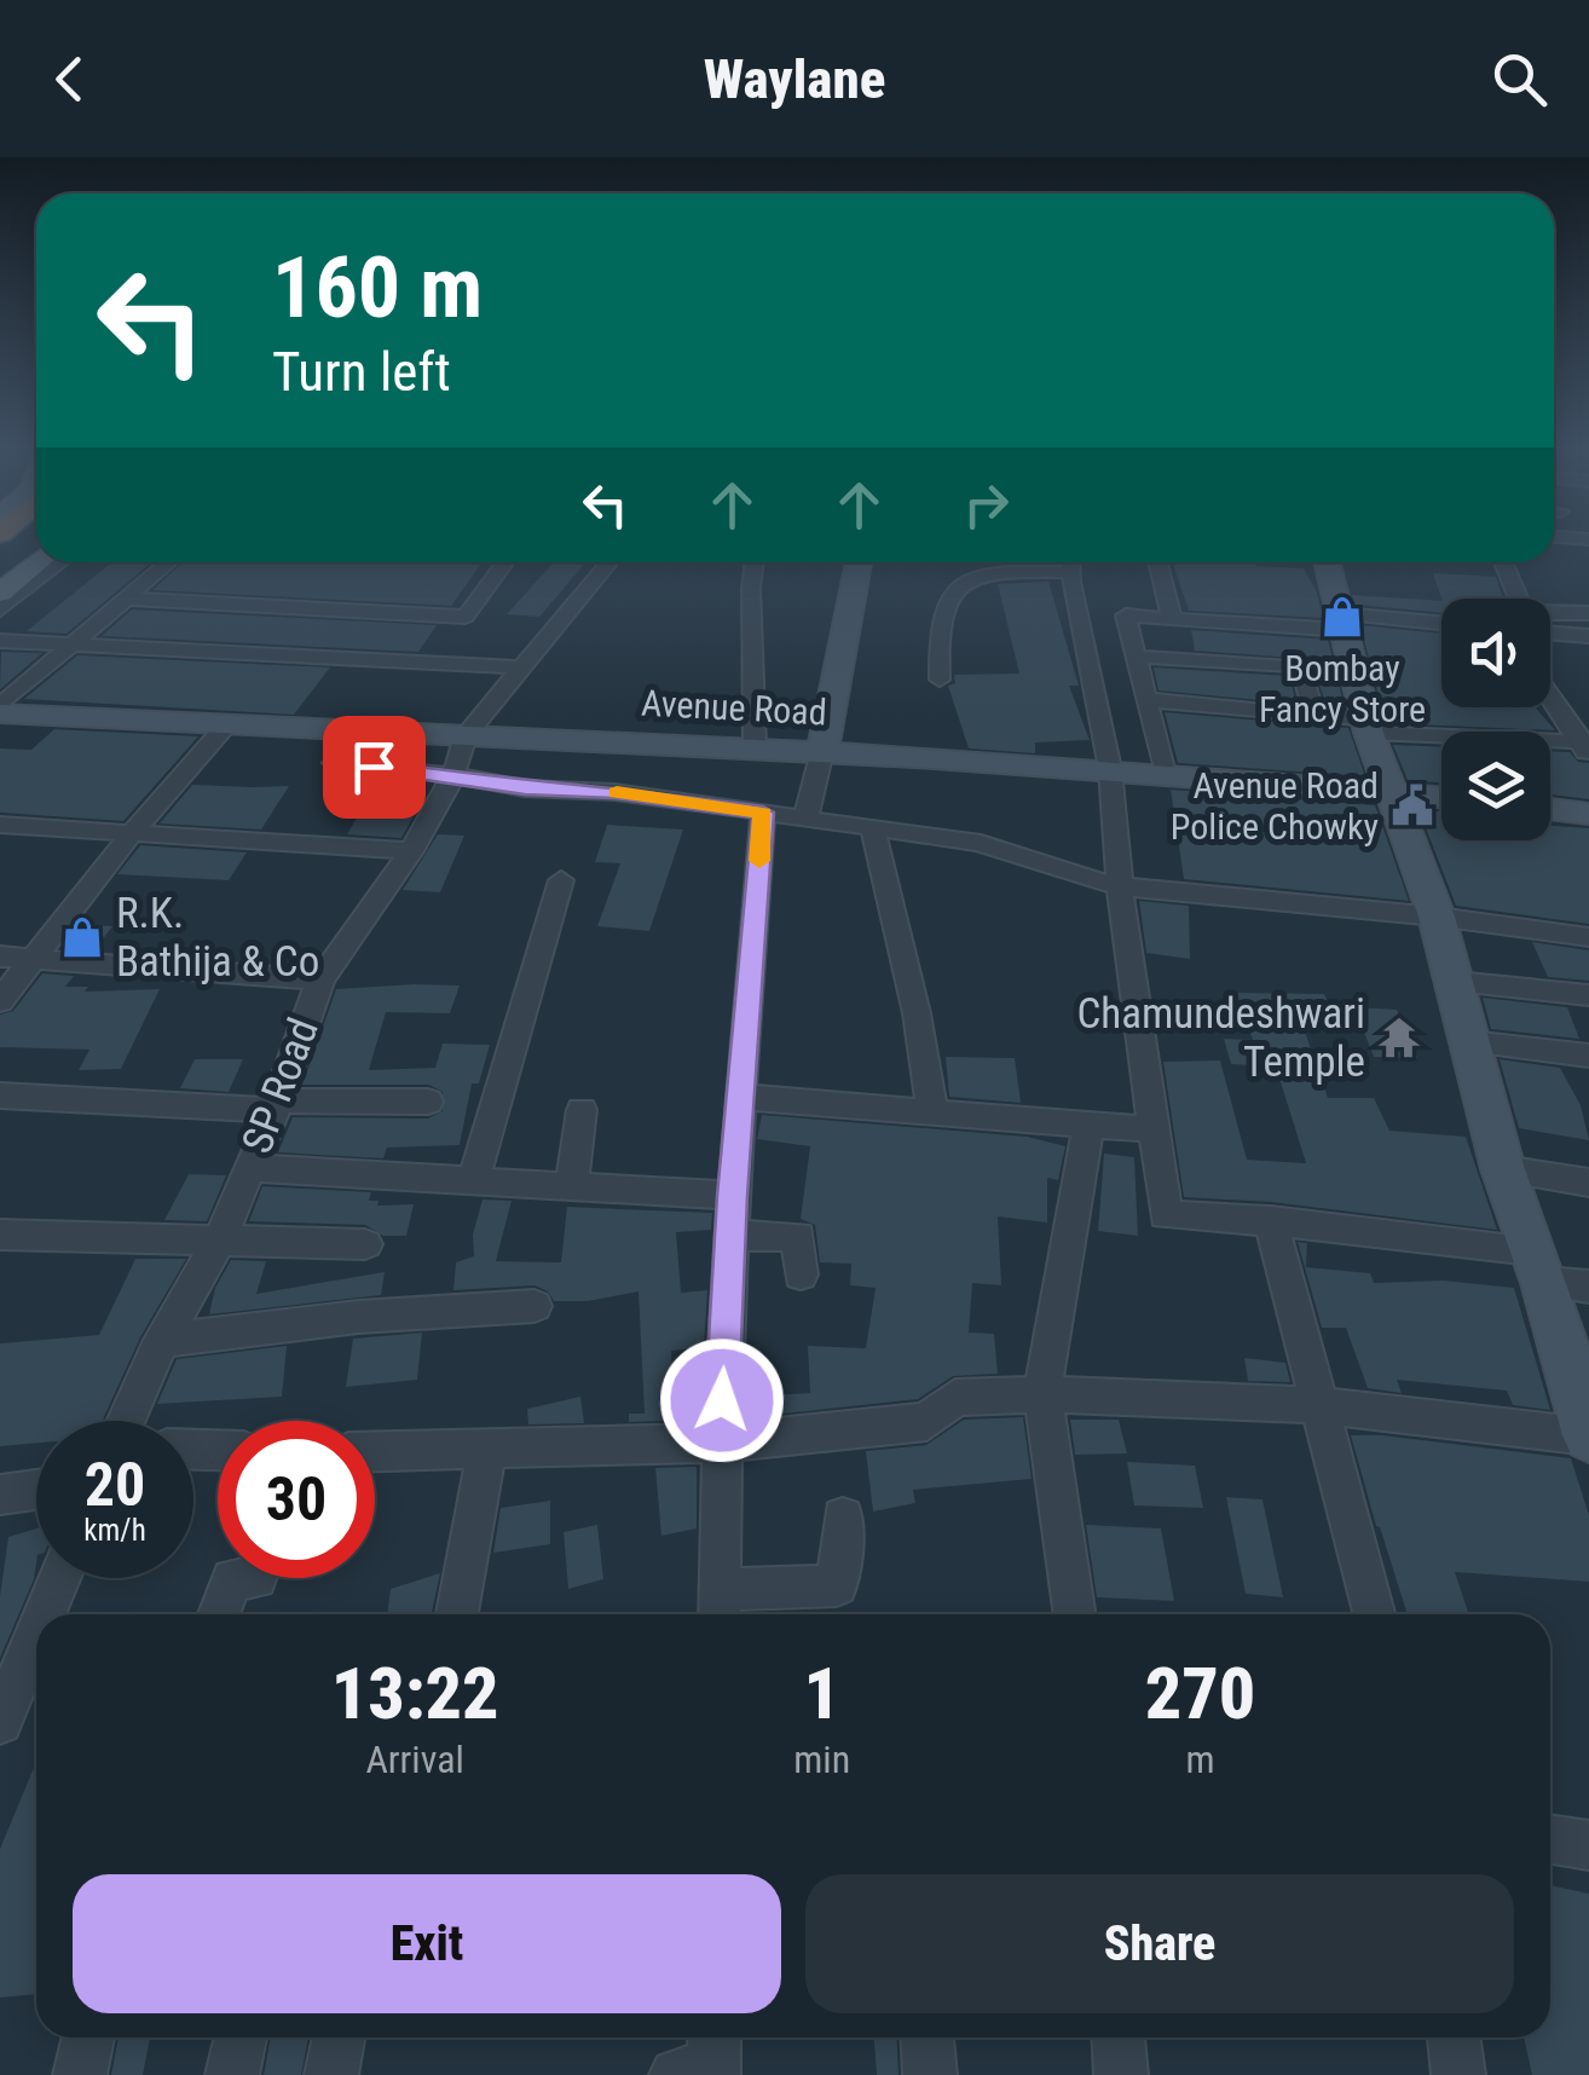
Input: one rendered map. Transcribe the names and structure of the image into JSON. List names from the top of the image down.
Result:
{
  "streets": {
    "street": ["Avenue Road", "SP Road"]
  },
  "crossings": [
    ["Avenue Road", "SP Road"]
  ],
  "places": {
    "shop": ["Bombay Fancy Store", "R.K. Bathija & Co"],
    "public building": ["Avenue Road Police Chowky"],
    "temple": ["Chamundeshwari Temple"]
  },
  "page": {
    "header": "Waylane",
    "turn": ["160 m", "Turn left"],
    "speed": "20 km/h",
    "limit": "30",
    "eta": [
      "13:22",
      "Arrival",
      "1",
      "min",
      "270",
      "m"
    ],
    "buttons": ["Exit", "Share"]
  }
}
